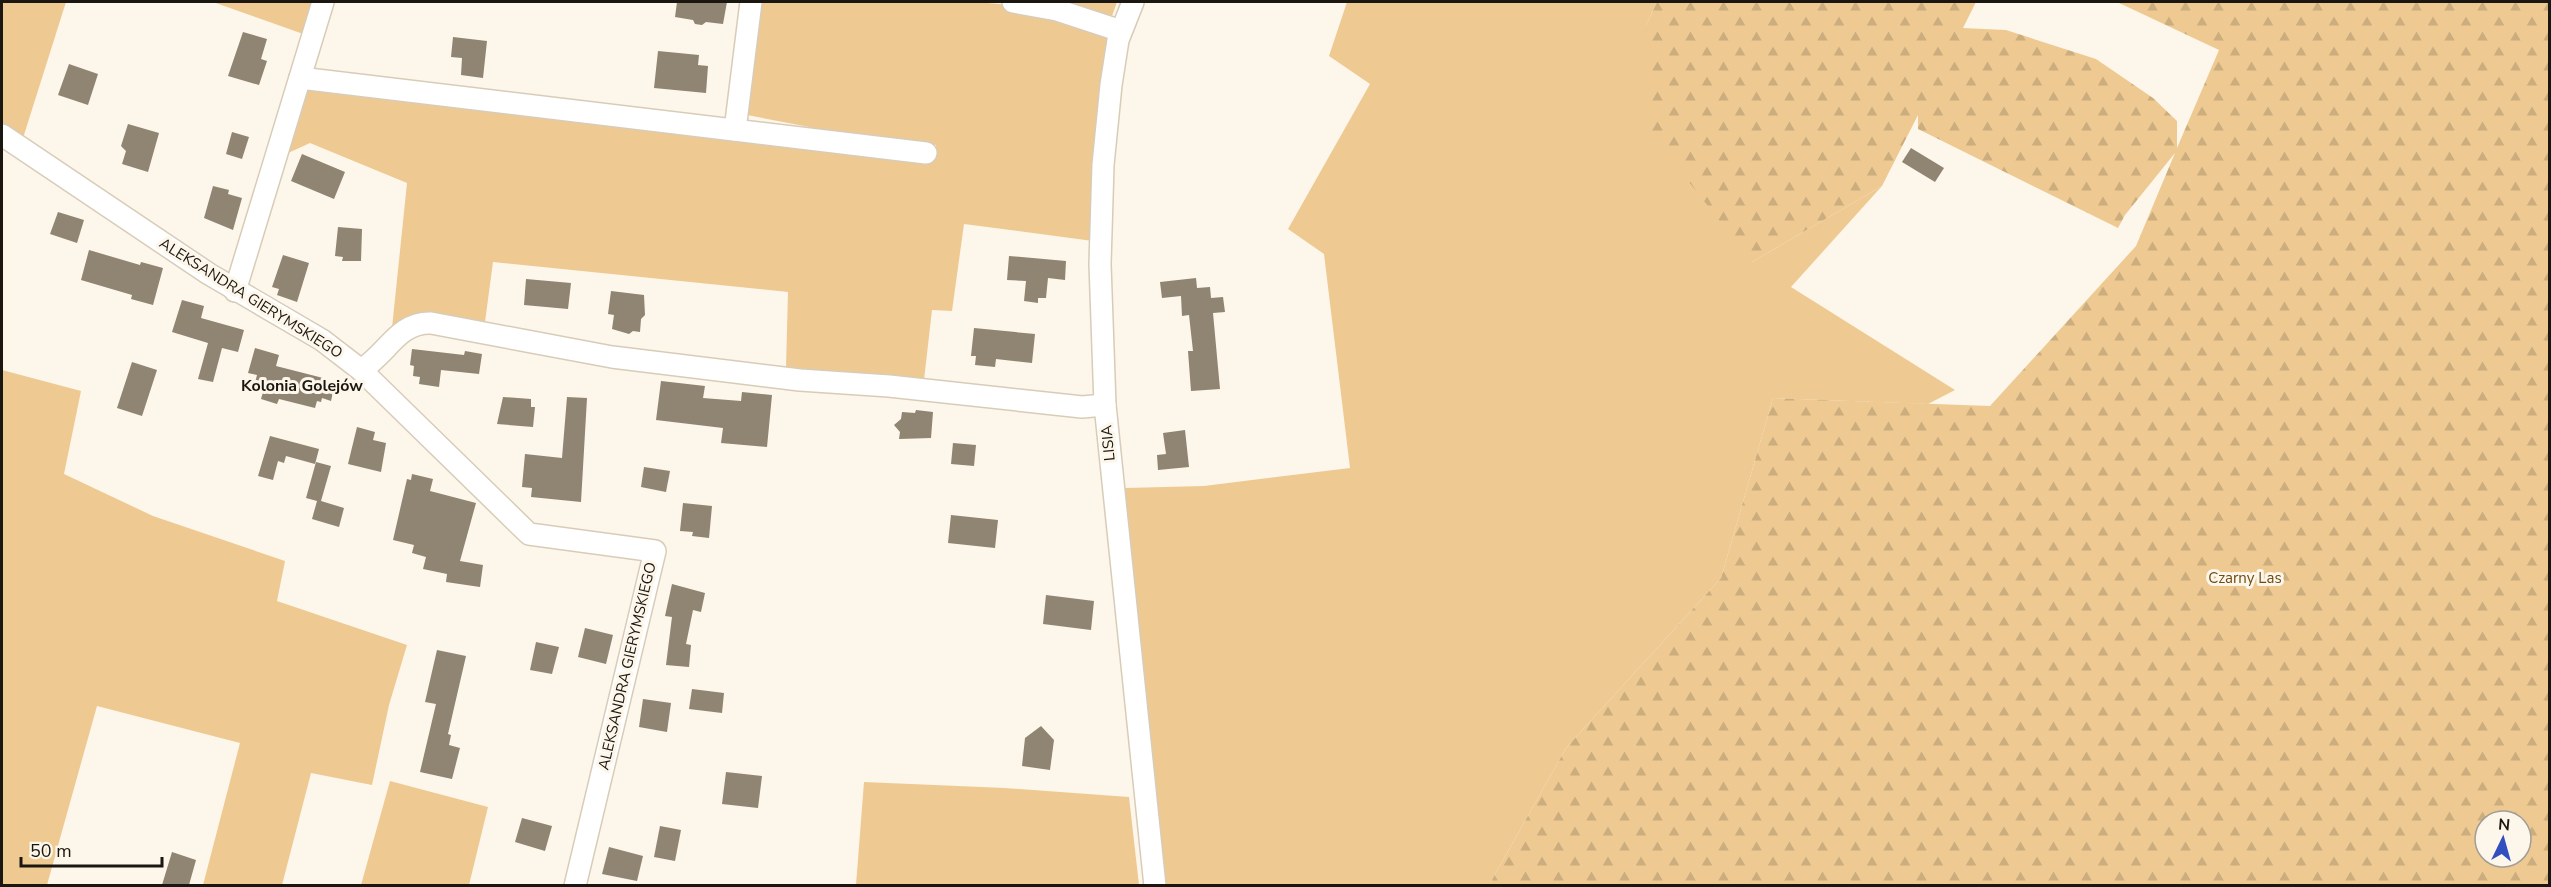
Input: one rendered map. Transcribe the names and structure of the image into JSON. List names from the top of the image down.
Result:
{
  "streets": {
    "street": ["ALEKSANDRA GIERYMSKIEGO", "LISIA"]
  },
  "districts": ["Kolonia Golejów"],
  "parks": ["Czarny Las"],
  "scale_bar": "50 m",
  "north": "top"
}
